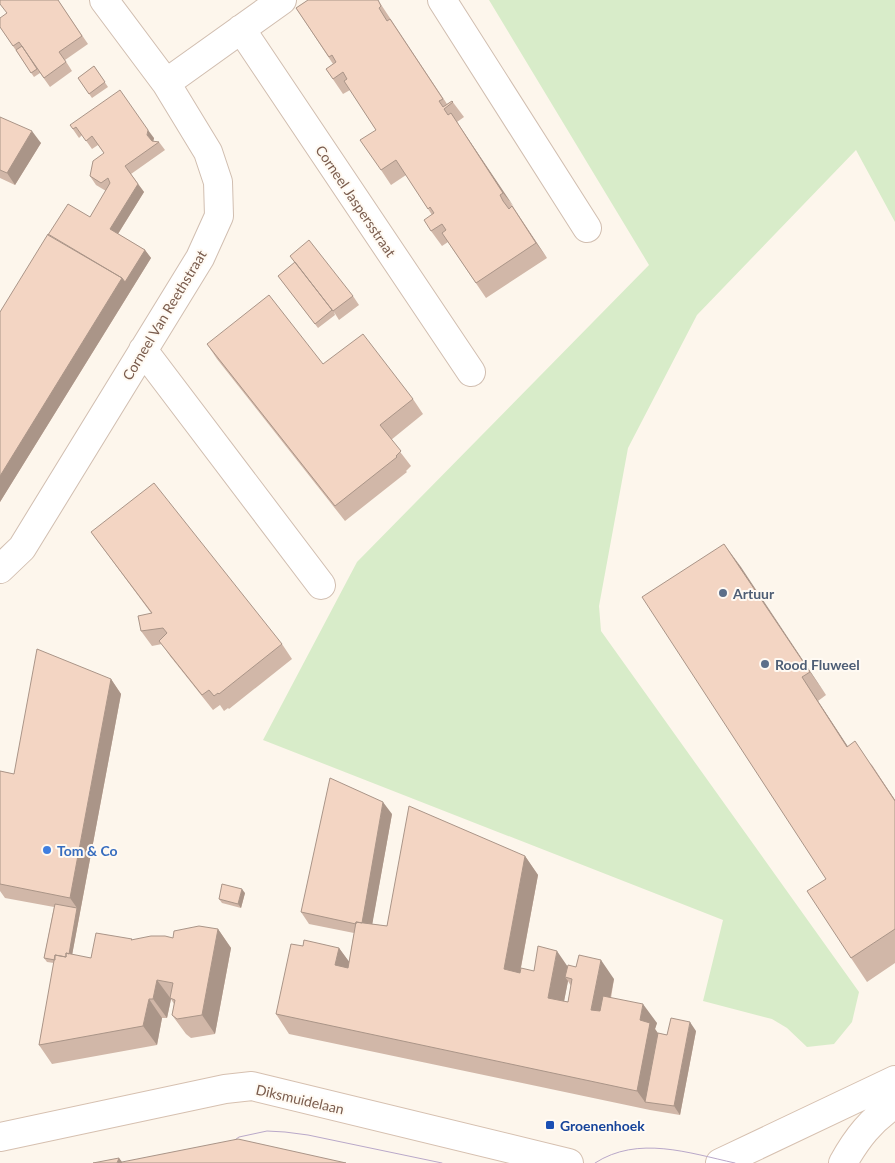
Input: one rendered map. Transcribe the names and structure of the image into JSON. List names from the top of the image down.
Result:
{
  "streets": {
    "street": ["Corneel Jaspersstraat", "Corneel Van Reethstraat", "Diksmuidelaan"]
  },
  "places": {
    "other": ["Artuur", "Rood Fluweel", "Tom & Co"],
    "transit": ["Groenenhoek"]
  }
}
